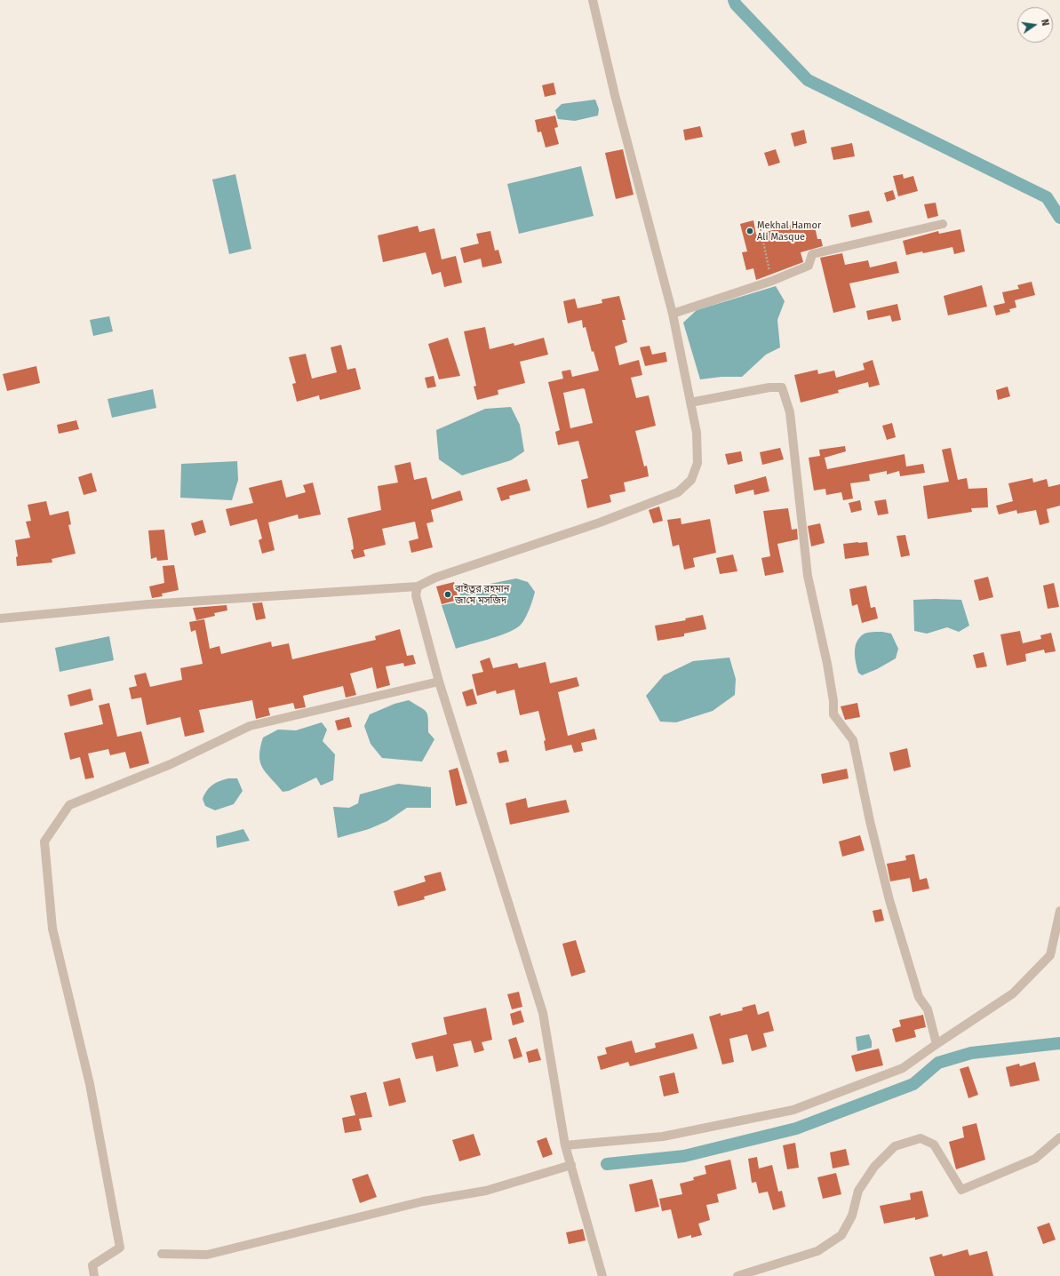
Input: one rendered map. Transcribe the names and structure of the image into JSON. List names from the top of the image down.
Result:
{
  "places": ["Mekhal Hamor Ali Masque", "বাইতুর রহমান জা‌মে মস‌জিদ"],
  "north": "right"
}
